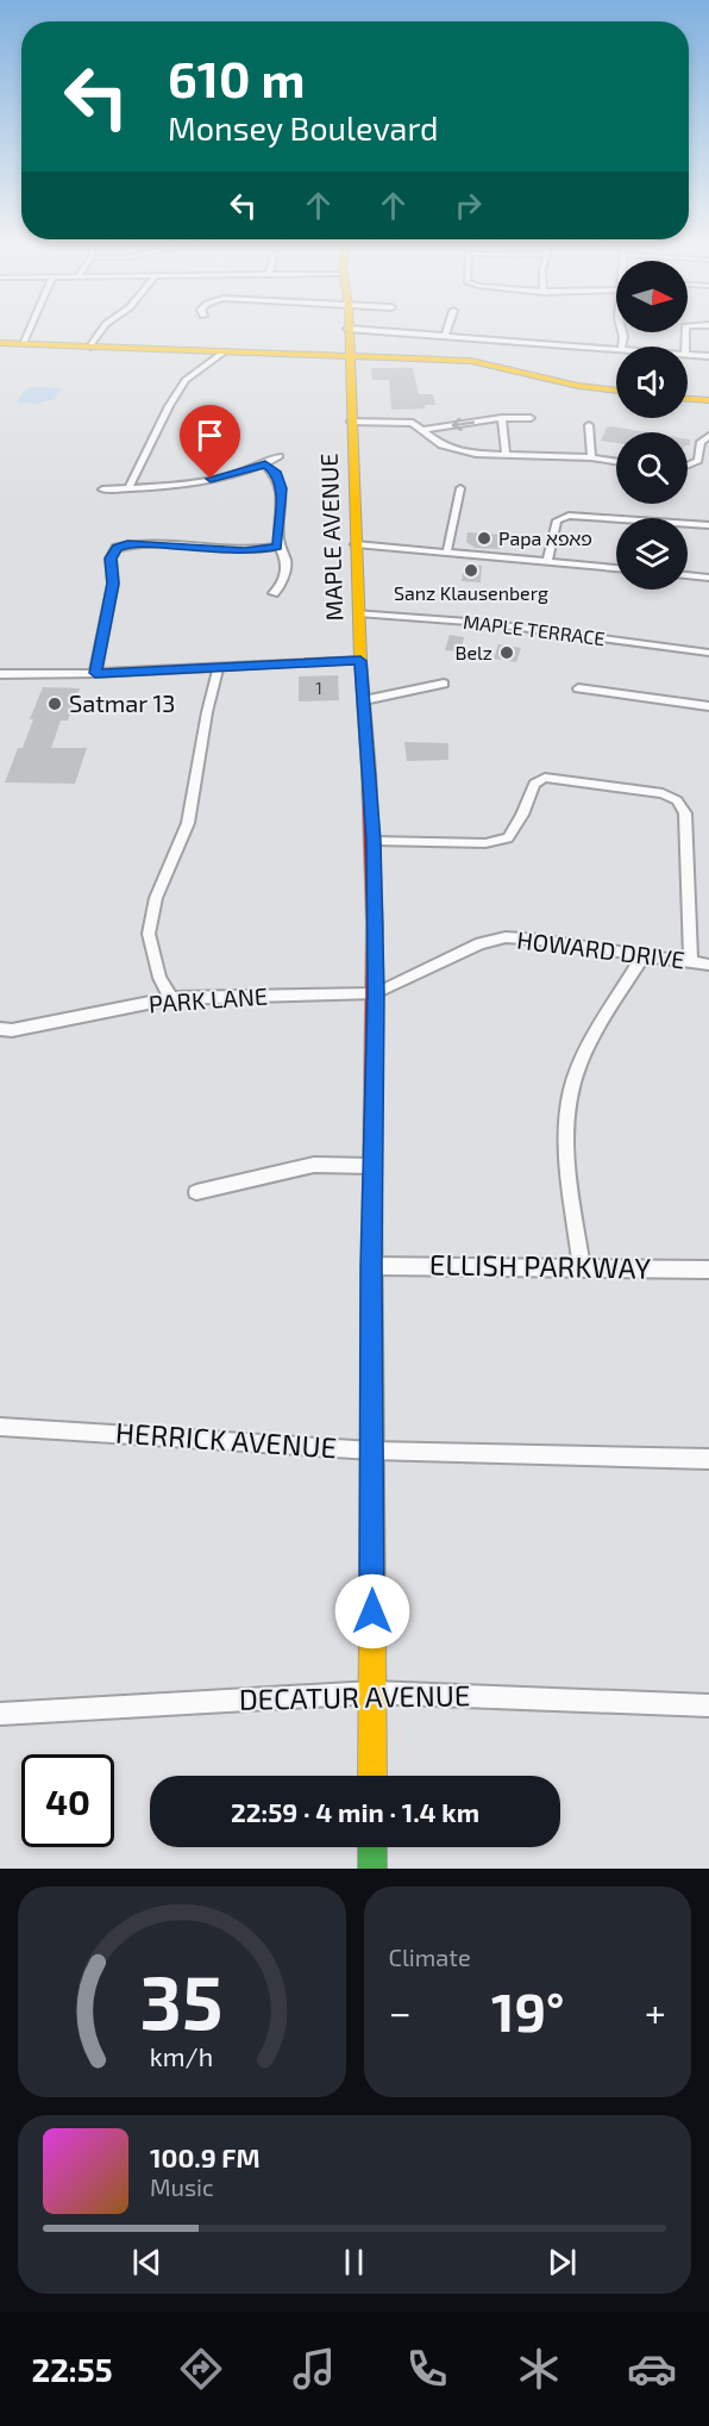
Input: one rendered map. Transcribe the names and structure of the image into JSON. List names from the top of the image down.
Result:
{
  "streets": {
    "street": [
      "MAPLE AVENUE",
      "MAPLE TERRACE",
      "HOWARD DRIVE",
      "PARK LANE",
      "ELLISH PARKWAY",
      "HERRICK AVENUE",
      "DECATUR AVENUE"
    ]
  },
  "crossings": [
    ["MAPLE AVENUE", "MAPLE TERRACE"],
    ["MAPLE AVENUE", "HOWARD DRIVE"],
    ["MAPLE AVENUE", "PARK LANE"],
    ["MAPLE AVENUE", "ELLISH PARKWAY"],
    ["MAPLE AVENUE", "HERRICK AVENUE"],
    ["MAPLE AVENUE", "DECATUR AVENUE"],
    ["HOWARD DRIVE", "PARK LANE"]
  ],
  "places": [
    "Papa פאפא",
    "Sanz Klausenberg",
    "Belz",
    "Satmar 13"
  ],
  "house_numbers": ["1"],
  "north": "right",
  "page": {
    "turn": ["610 m", "Monsey Boulevard"],
    "limit": "40",
    "trip": "22:59 · 4 min · 1.4 km",
    "tile": "Climate",
    "heat": ["−", "19°", "+"],
    "song": ["100.9 FM", "Music"],
    "tabs": "22:55",
    "gauge": ["35", "km/h"]
  }
}
